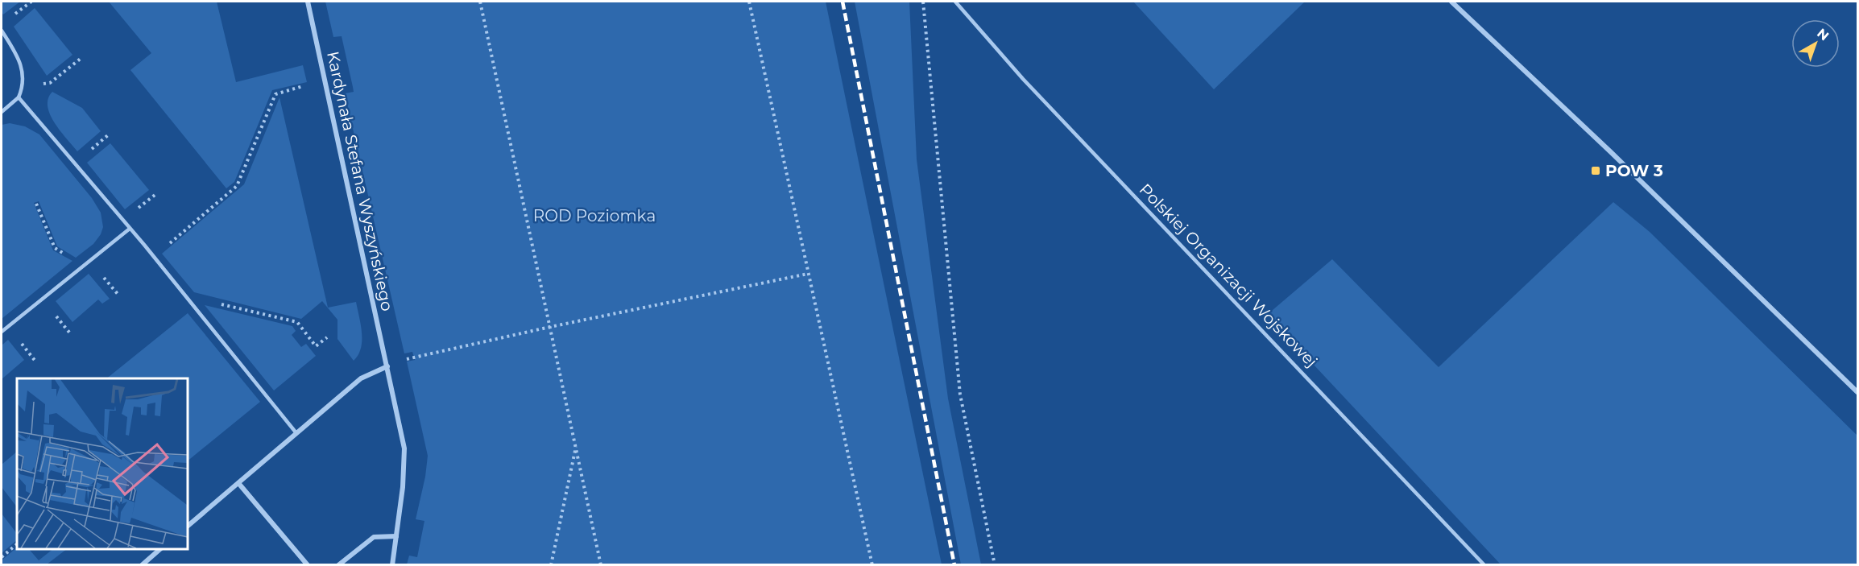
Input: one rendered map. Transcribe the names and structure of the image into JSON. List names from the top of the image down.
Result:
{
  "streets": {
    "street": ["Kardynała Stefana Wyszyńskiego"],
    "lane": ["Polskiej Organizacji Wojskowej"]
  },
  "parks": ["ROD Poziomka"],
  "places": {
    "transit": ["POW 3"]
  },
  "north": "top right"
}
